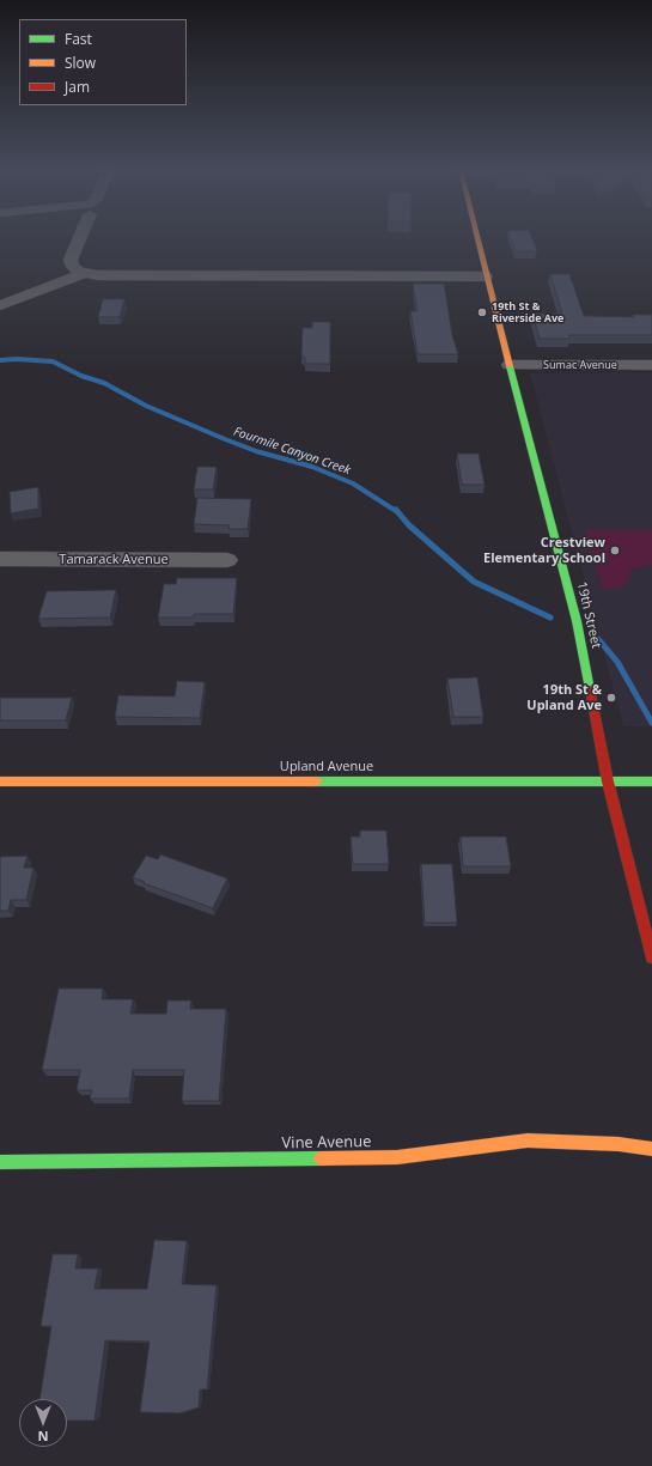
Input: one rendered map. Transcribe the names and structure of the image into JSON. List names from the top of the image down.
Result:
{
  "streets": {
    "street": [
      "Sumac Avenue",
      "Tamarack Avenue",
      "19th Street",
      "Upland Avenue",
      "Vine Avenue"
    ]
  },
  "crossings": [
    ["Sumac Avenue", "19th Street"],
    ["19th Street", "Upland Avenue"]
  ],
  "water": ["Fourmile Canyon Creek"],
  "places": ["19th St & Riverside Ave", "Crestview Elementary School", "19th St & Upland Ave"],
  "legend": ["Fast", "Slow", "Jam"],
  "north": "bottom"
}
